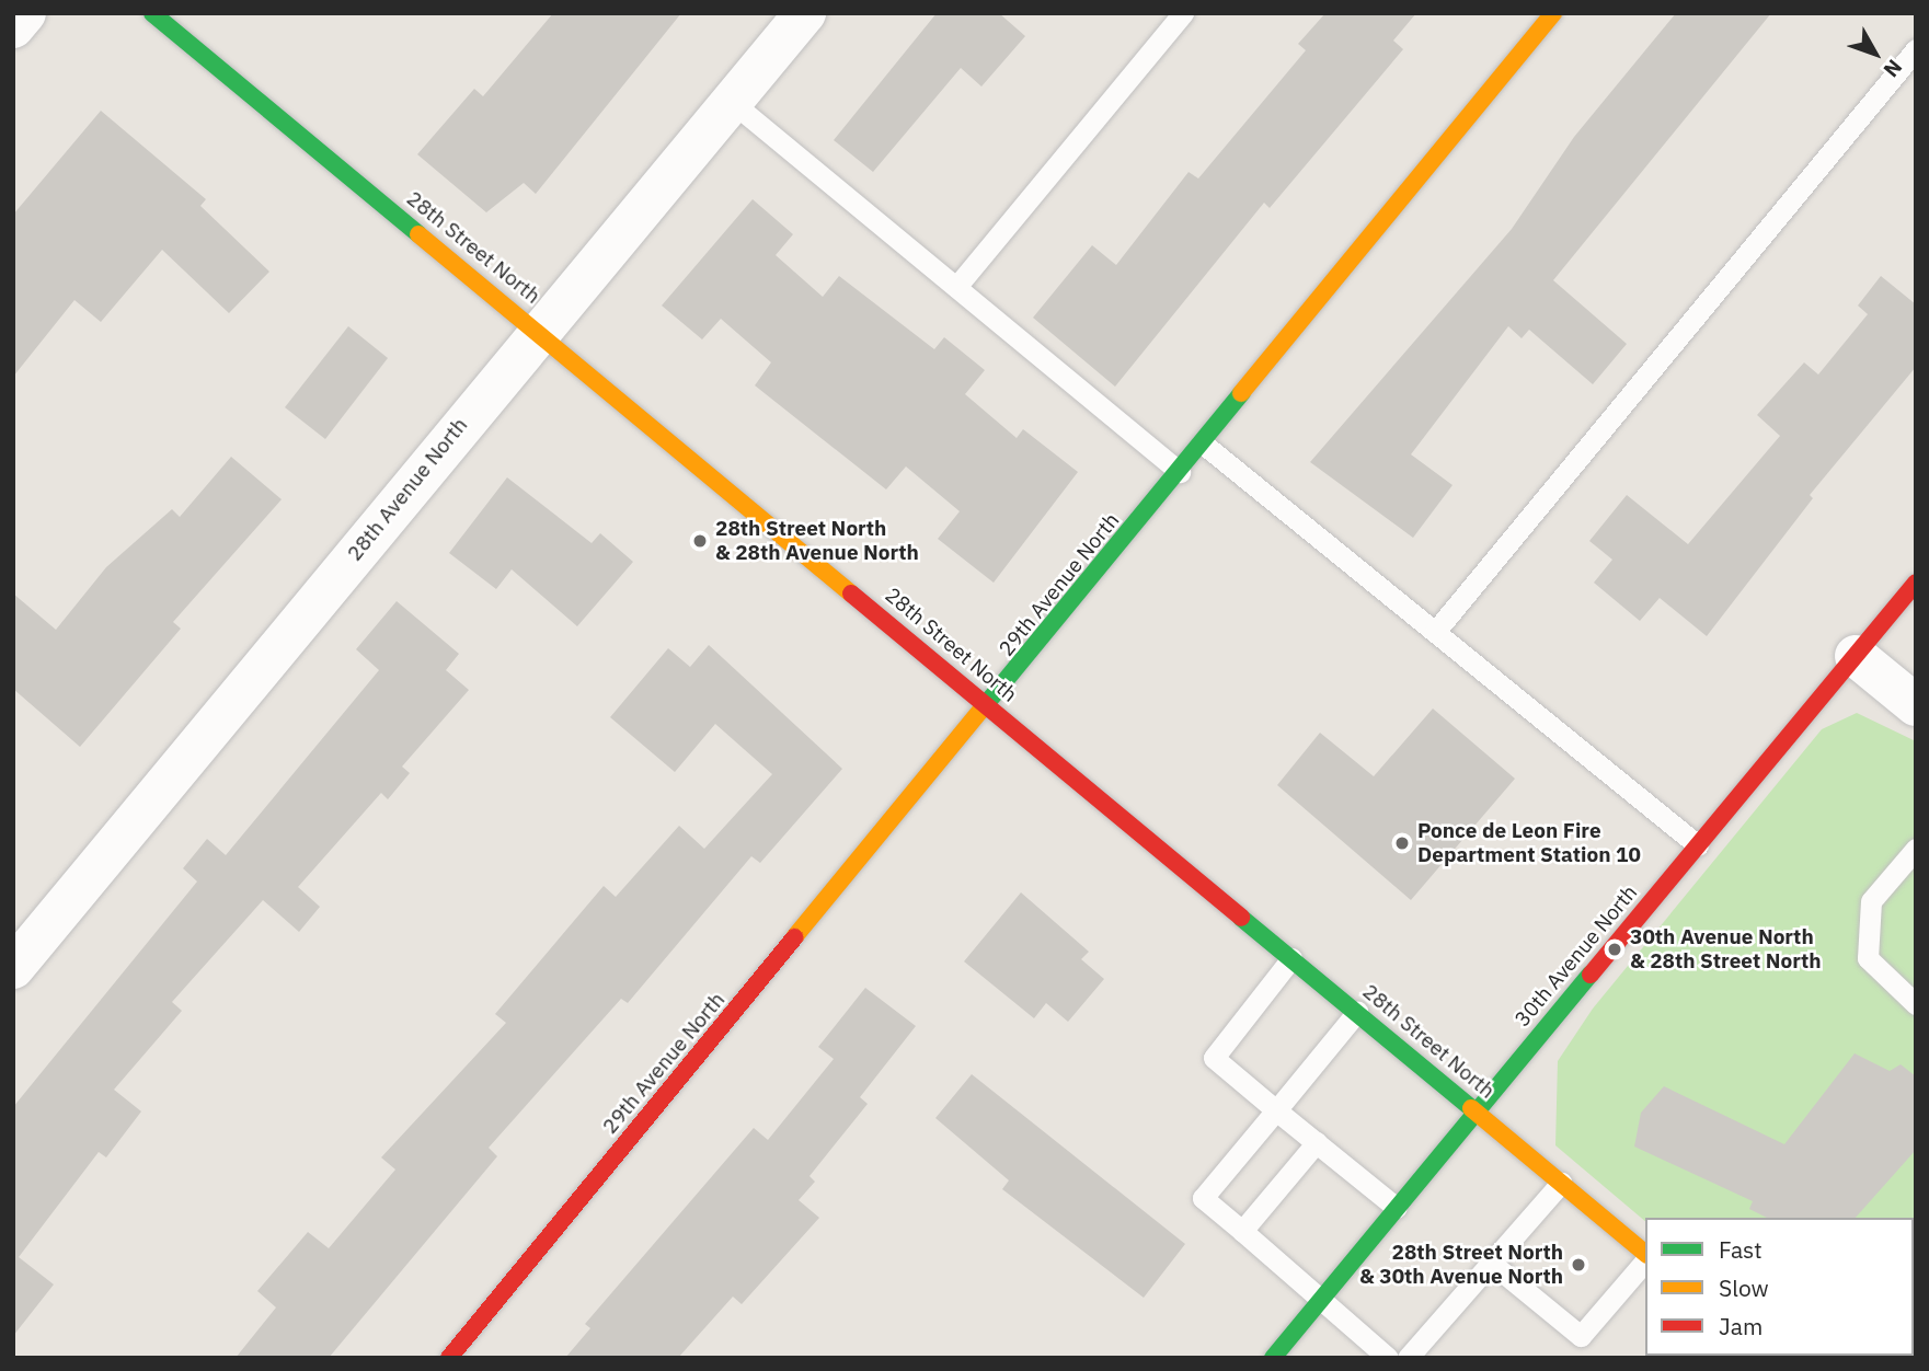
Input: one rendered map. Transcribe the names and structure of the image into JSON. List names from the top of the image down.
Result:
{
  "streets": {
    "street": [
      "28th Street North",
      "28th Avenue North",
      "29th Avenue North",
      "30th Avenue North"
    ]
  },
  "crossings": [
    ["28th Street North", "28th Avenue North"],
    ["28th Street North", "29th Avenue North"],
    ["28th Street North", "30th Avenue North"]
  ],
  "places": [
    "28th Street North & 28th Avenue North",
    "Ponce de Leon Fire Department Station 10",
    "30th Avenue North & 28th Street North",
    "28th Street North & 30th Avenue North"
  ],
  "legend": ["Fast", "Slow", "Jam"],
  "north": "bottom right"
}
